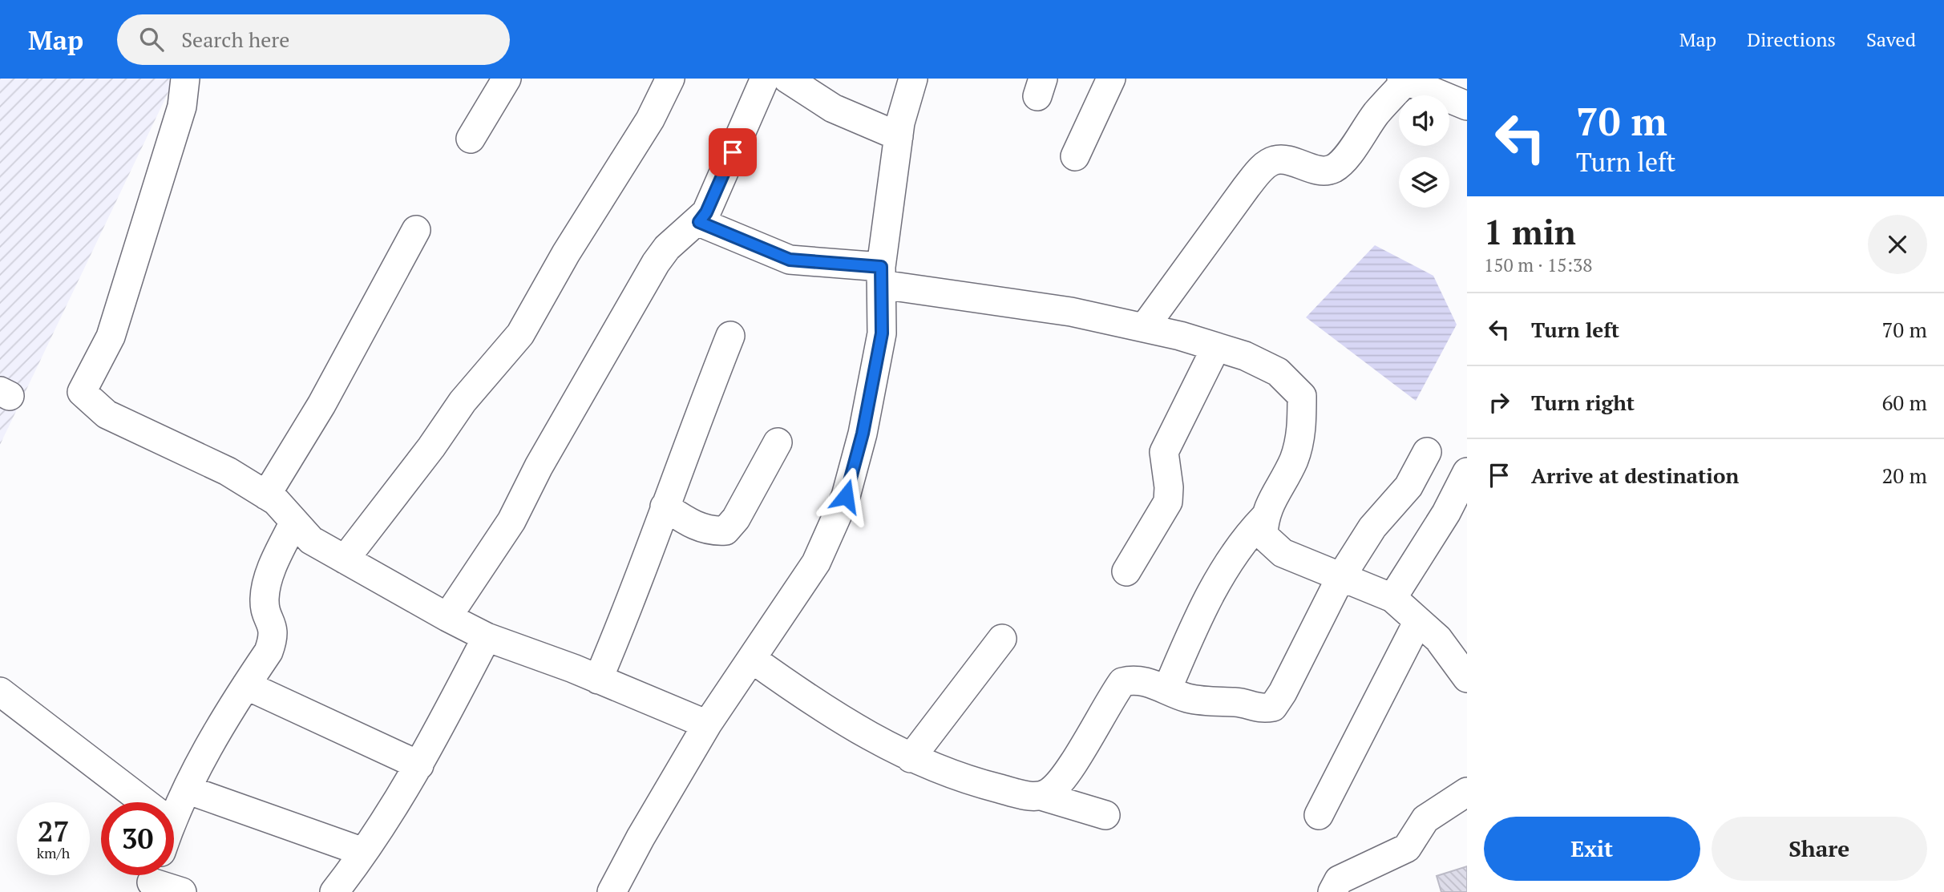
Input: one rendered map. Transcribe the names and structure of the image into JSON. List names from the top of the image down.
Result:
{
  "page": {
    "header": "Map",
    "search": "Search here",
    "nav": ["Map", "Directions", "Saved"],
    "turn": ["70 m", "Turn left"],
    "heading": ["1 min", "150 m · 15:38"],
    "list": [
      {
        "name": "Turn left",
        "value": "70 m"
      },
      {
        "name": "Turn right",
        "value": "60 m"
      },
      {
        "name": "Arrive at destination",
        "value": "20 m"
      }
    ],
    "speed": "27 km/h",
    "limit": "30",
    "buttons": ["Exit", "Share"]
  }
}
